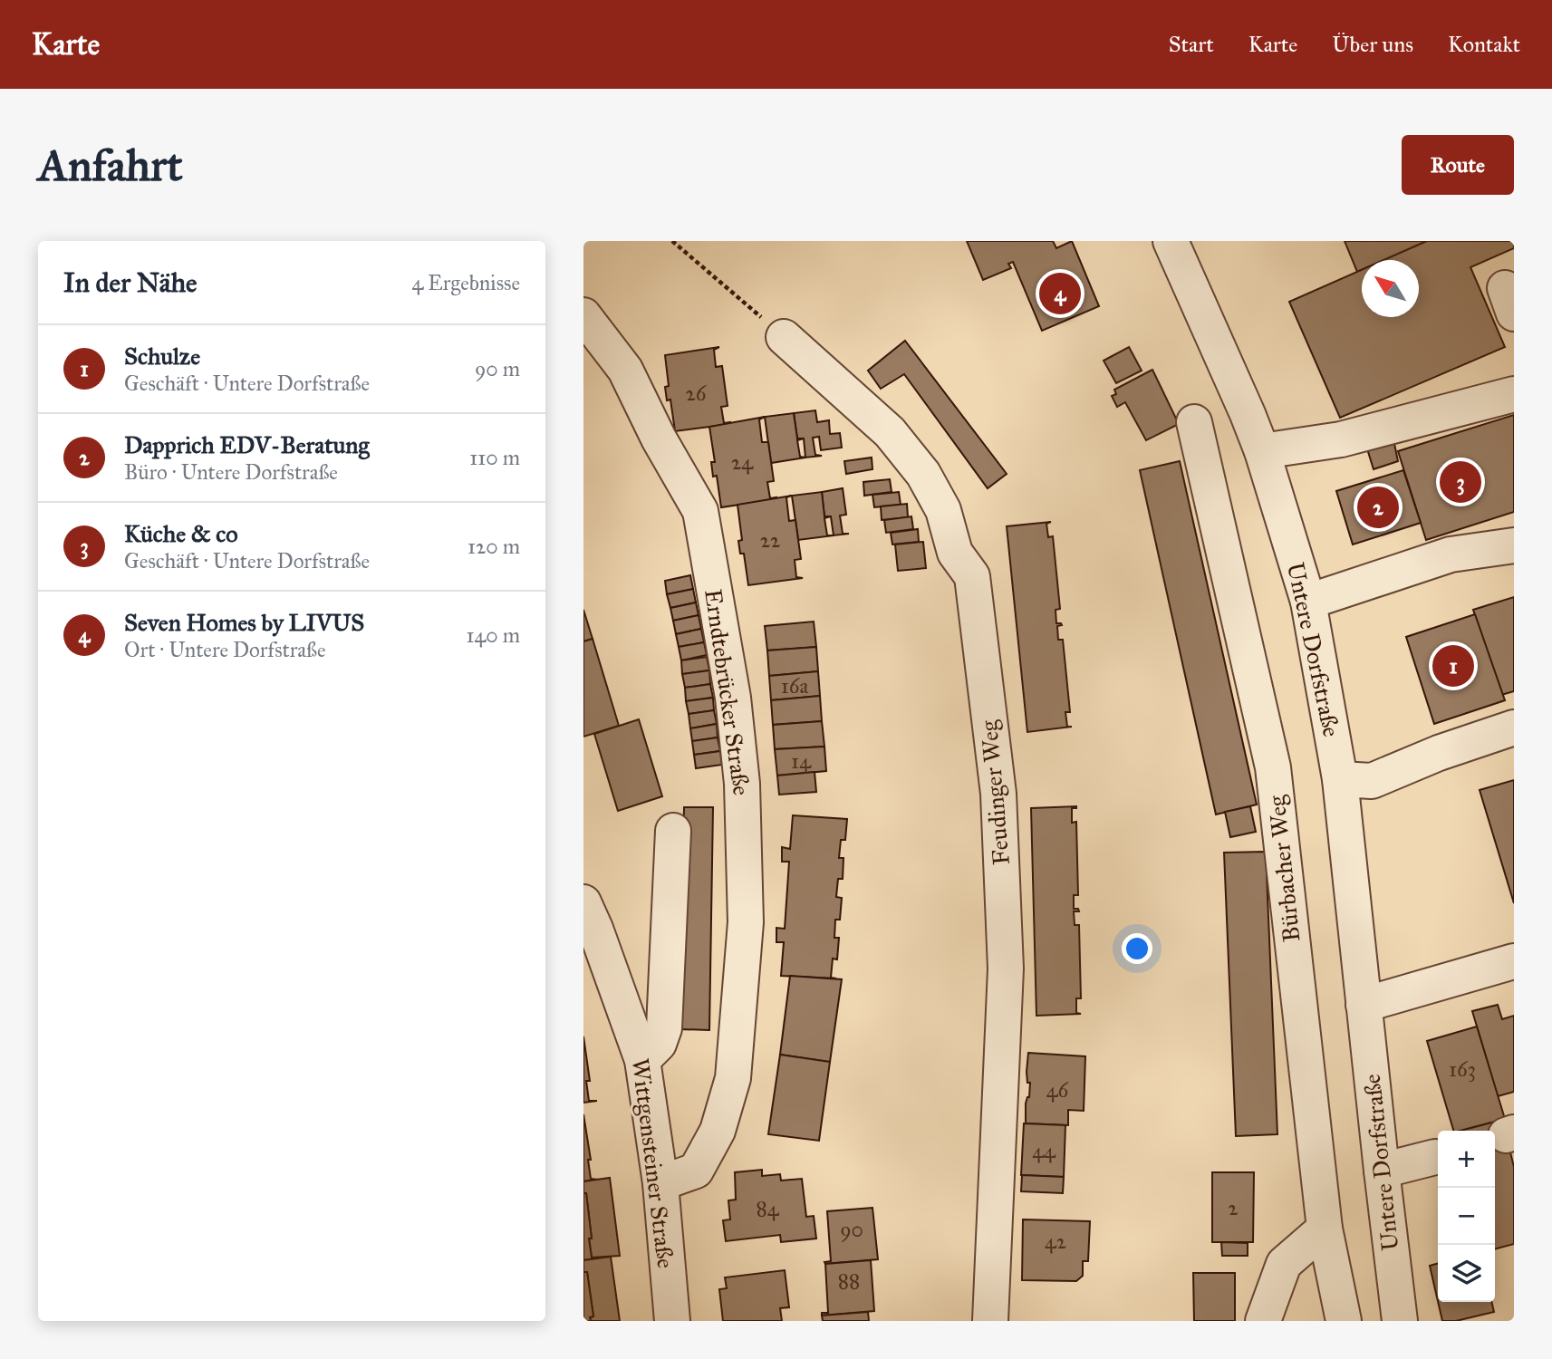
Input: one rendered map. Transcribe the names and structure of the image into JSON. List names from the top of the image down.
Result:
{
  "streets": {
    "street": [
      "Untere Dorfstraße",
      "Erndtebrücker Straße",
      "Feudinger Weg",
      "Bürbacher Weg",
      "Wittgensteiner Straße"
    ]
  },
  "crossings": [
    ["Erndtebrücker Straße", "Wittgensteiner Straße"]
  ],
  "house_numbers": [
    "26",
    "24",
    "22",
    "16a",
    "14",
    "163",
    "46",
    "44",
    "2",
    "84",
    "90",
    "42",
    "88"
  ],
  "north": "top left",
  "page": {
    "header": "Karte",
    "nav": [
      "Start",
      "Karte",
      "Über uns",
      "Kontakt"
    ],
    "buttons": "Route",
    "title": "Anfahrt",
    "heading": ["In der Nähe", "4 Ergebnisse"],
    "pins": [
      "4",
      "3",
      "2",
      "1"
    ],
    "list": [
      {
        "mark": "1",
        "name": "Schulze",
        "note": "Geschäft · Untere Dorfstraße",
        "value": "90 m"
      },
      {
        "mark": "2",
        "name": "Dapprich EDV-Beratung",
        "note": "Büro · Untere Dorfstraße",
        "value": "110 m"
      },
      {
        "mark": "3",
        "name": "Küche & co",
        "note": "Geschäft · Untere Dorfstraße",
        "value": "120 m"
      },
      {
        "mark": "4",
        "name": "Seven Homes by LIVUS",
        "note": "Ort · Untere Dorfstraße",
        "value": "140 m"
      }
    ],
    "map_buttons": ["+", "−"]
  }
}
